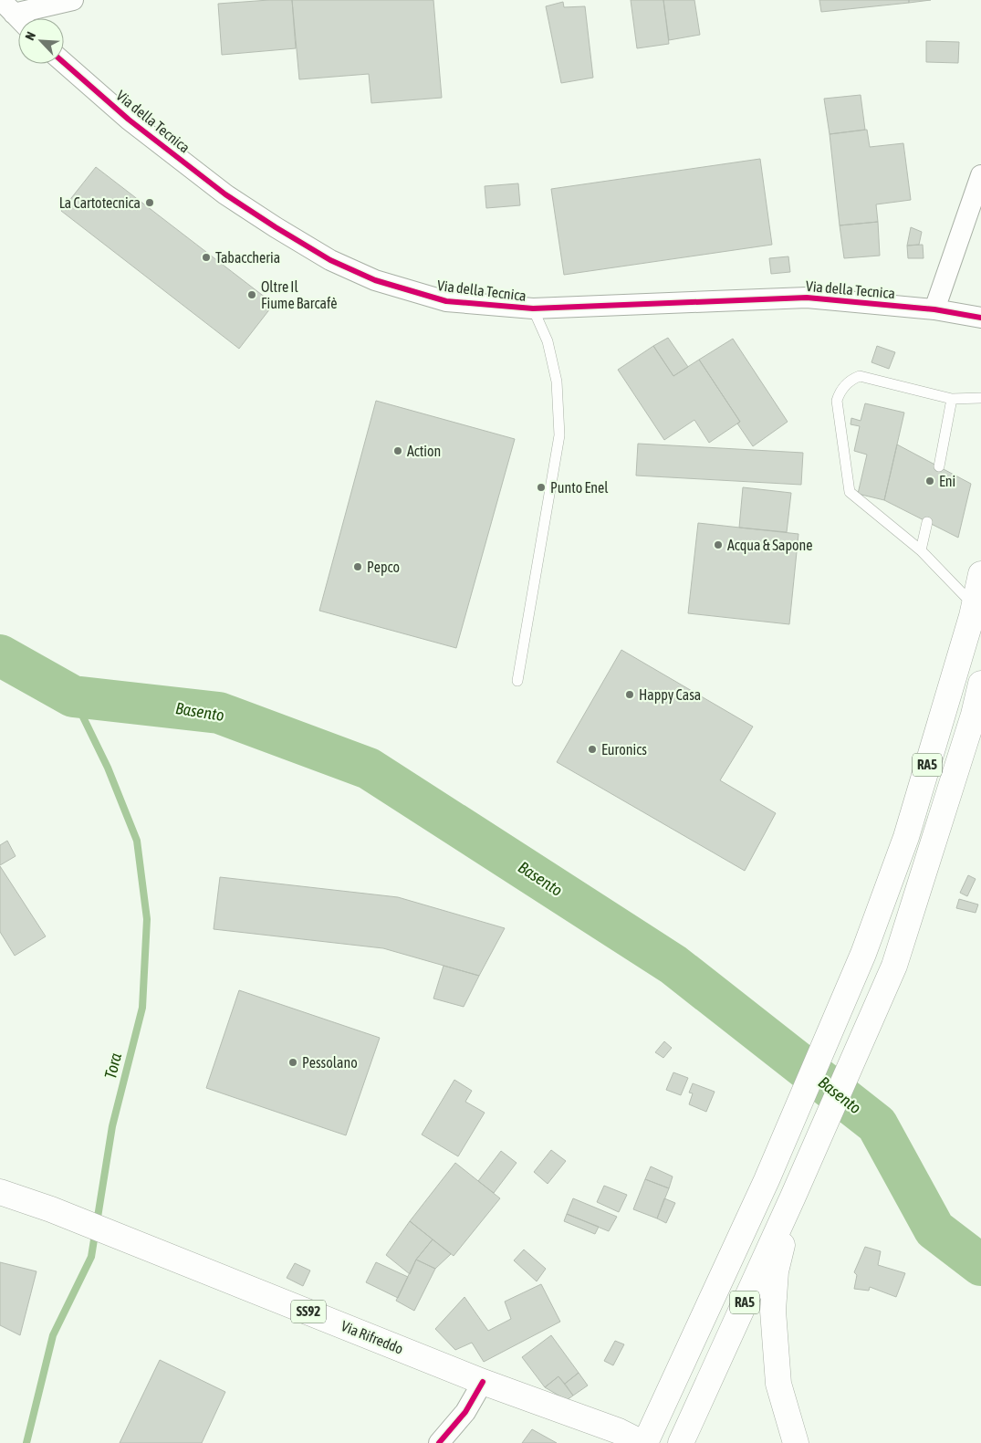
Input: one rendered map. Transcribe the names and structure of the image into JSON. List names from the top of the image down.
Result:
{
  "streets": {
    "main road": ["RA5", "SS92", "Via Rifreddo"],
    "street": ["Via della Tecnica"]
  },
  "crossings": [
    ["RA5", "Via Rifreddo"]
  ],
  "water": ["Basento", "Tora"],
  "places": [
    "La Cartotecnica",
    "Tabaccheria",
    "Oltre Il Fiume Barcafè",
    "Action",
    "Eni",
    "Punto Enel",
    "Acqua & Sapone",
    "Pepco",
    "Happy Casa",
    "Euronics",
    "Pessolano"
  ],
  "north": "top left"
}
